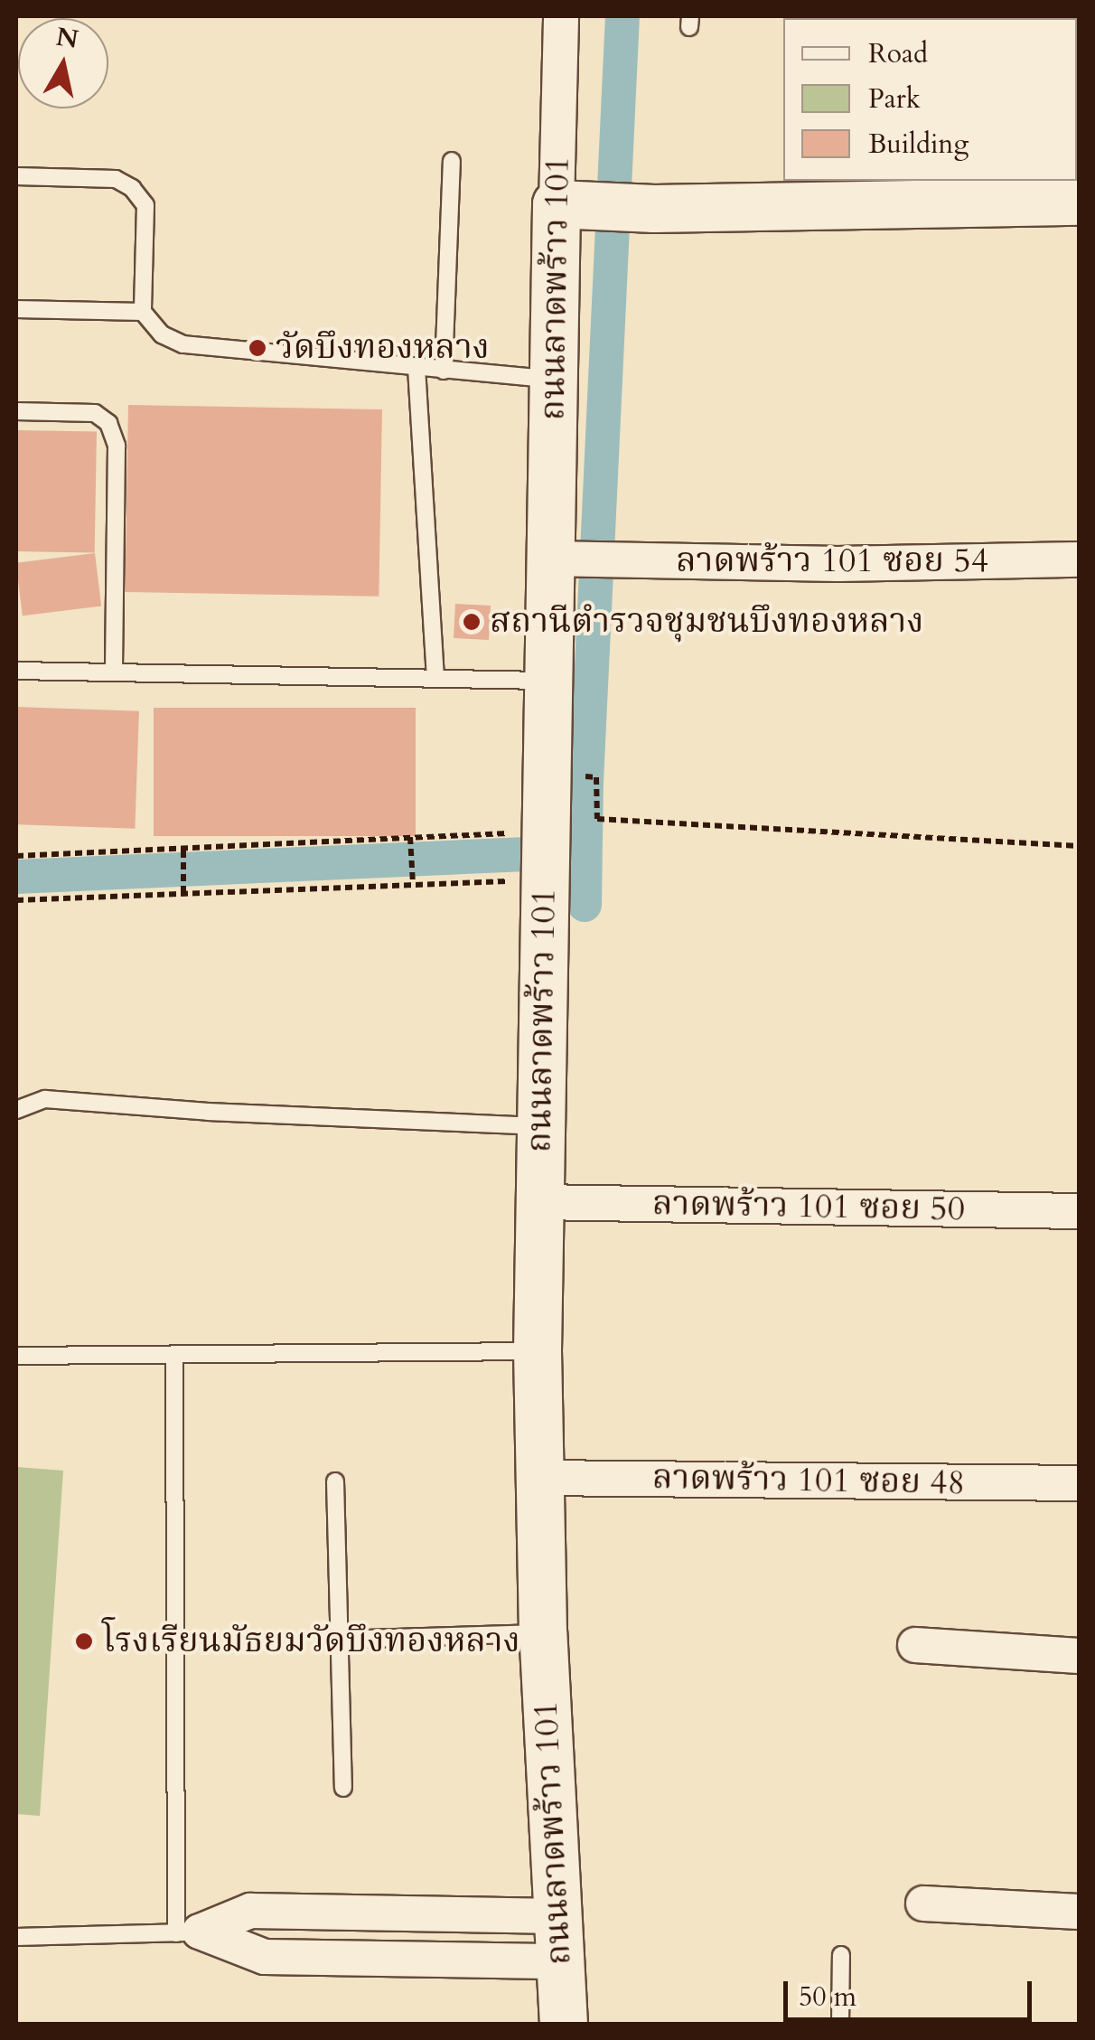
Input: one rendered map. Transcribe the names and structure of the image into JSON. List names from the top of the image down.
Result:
{
  "streets": {
    "street": [
      "ถนนลาดพร้าว 101",
      "ลาดพร้าว 101 ซอย 54",
      "ลาดพร้าว 101 ซอย 50",
      "ลาดพร้าว 101 ซอย 48"
    ]
  },
  "crossings": [
    ["ถนนลาดพร้าว 101", "ลาดพร้าว 101 ซอย 54"],
    ["ถนนลาดพร้าว 101", "ลาดพร้าว 101 ซอย 50"],
    ["ถนนลาดพร้าว 101", "ลาดพร้าว 101 ซอย 48"]
  ],
  "places": ["วัดบึงทองหลาง", "สถานีตำรวจชุมชนบึงทองหลาง", "โรงเรียนมัธยมวัดบึงทองหลาง"],
  "legend": ["Road", "Park", "Building"],
  "scale_bar": "50 m",
  "north": "top"
}
